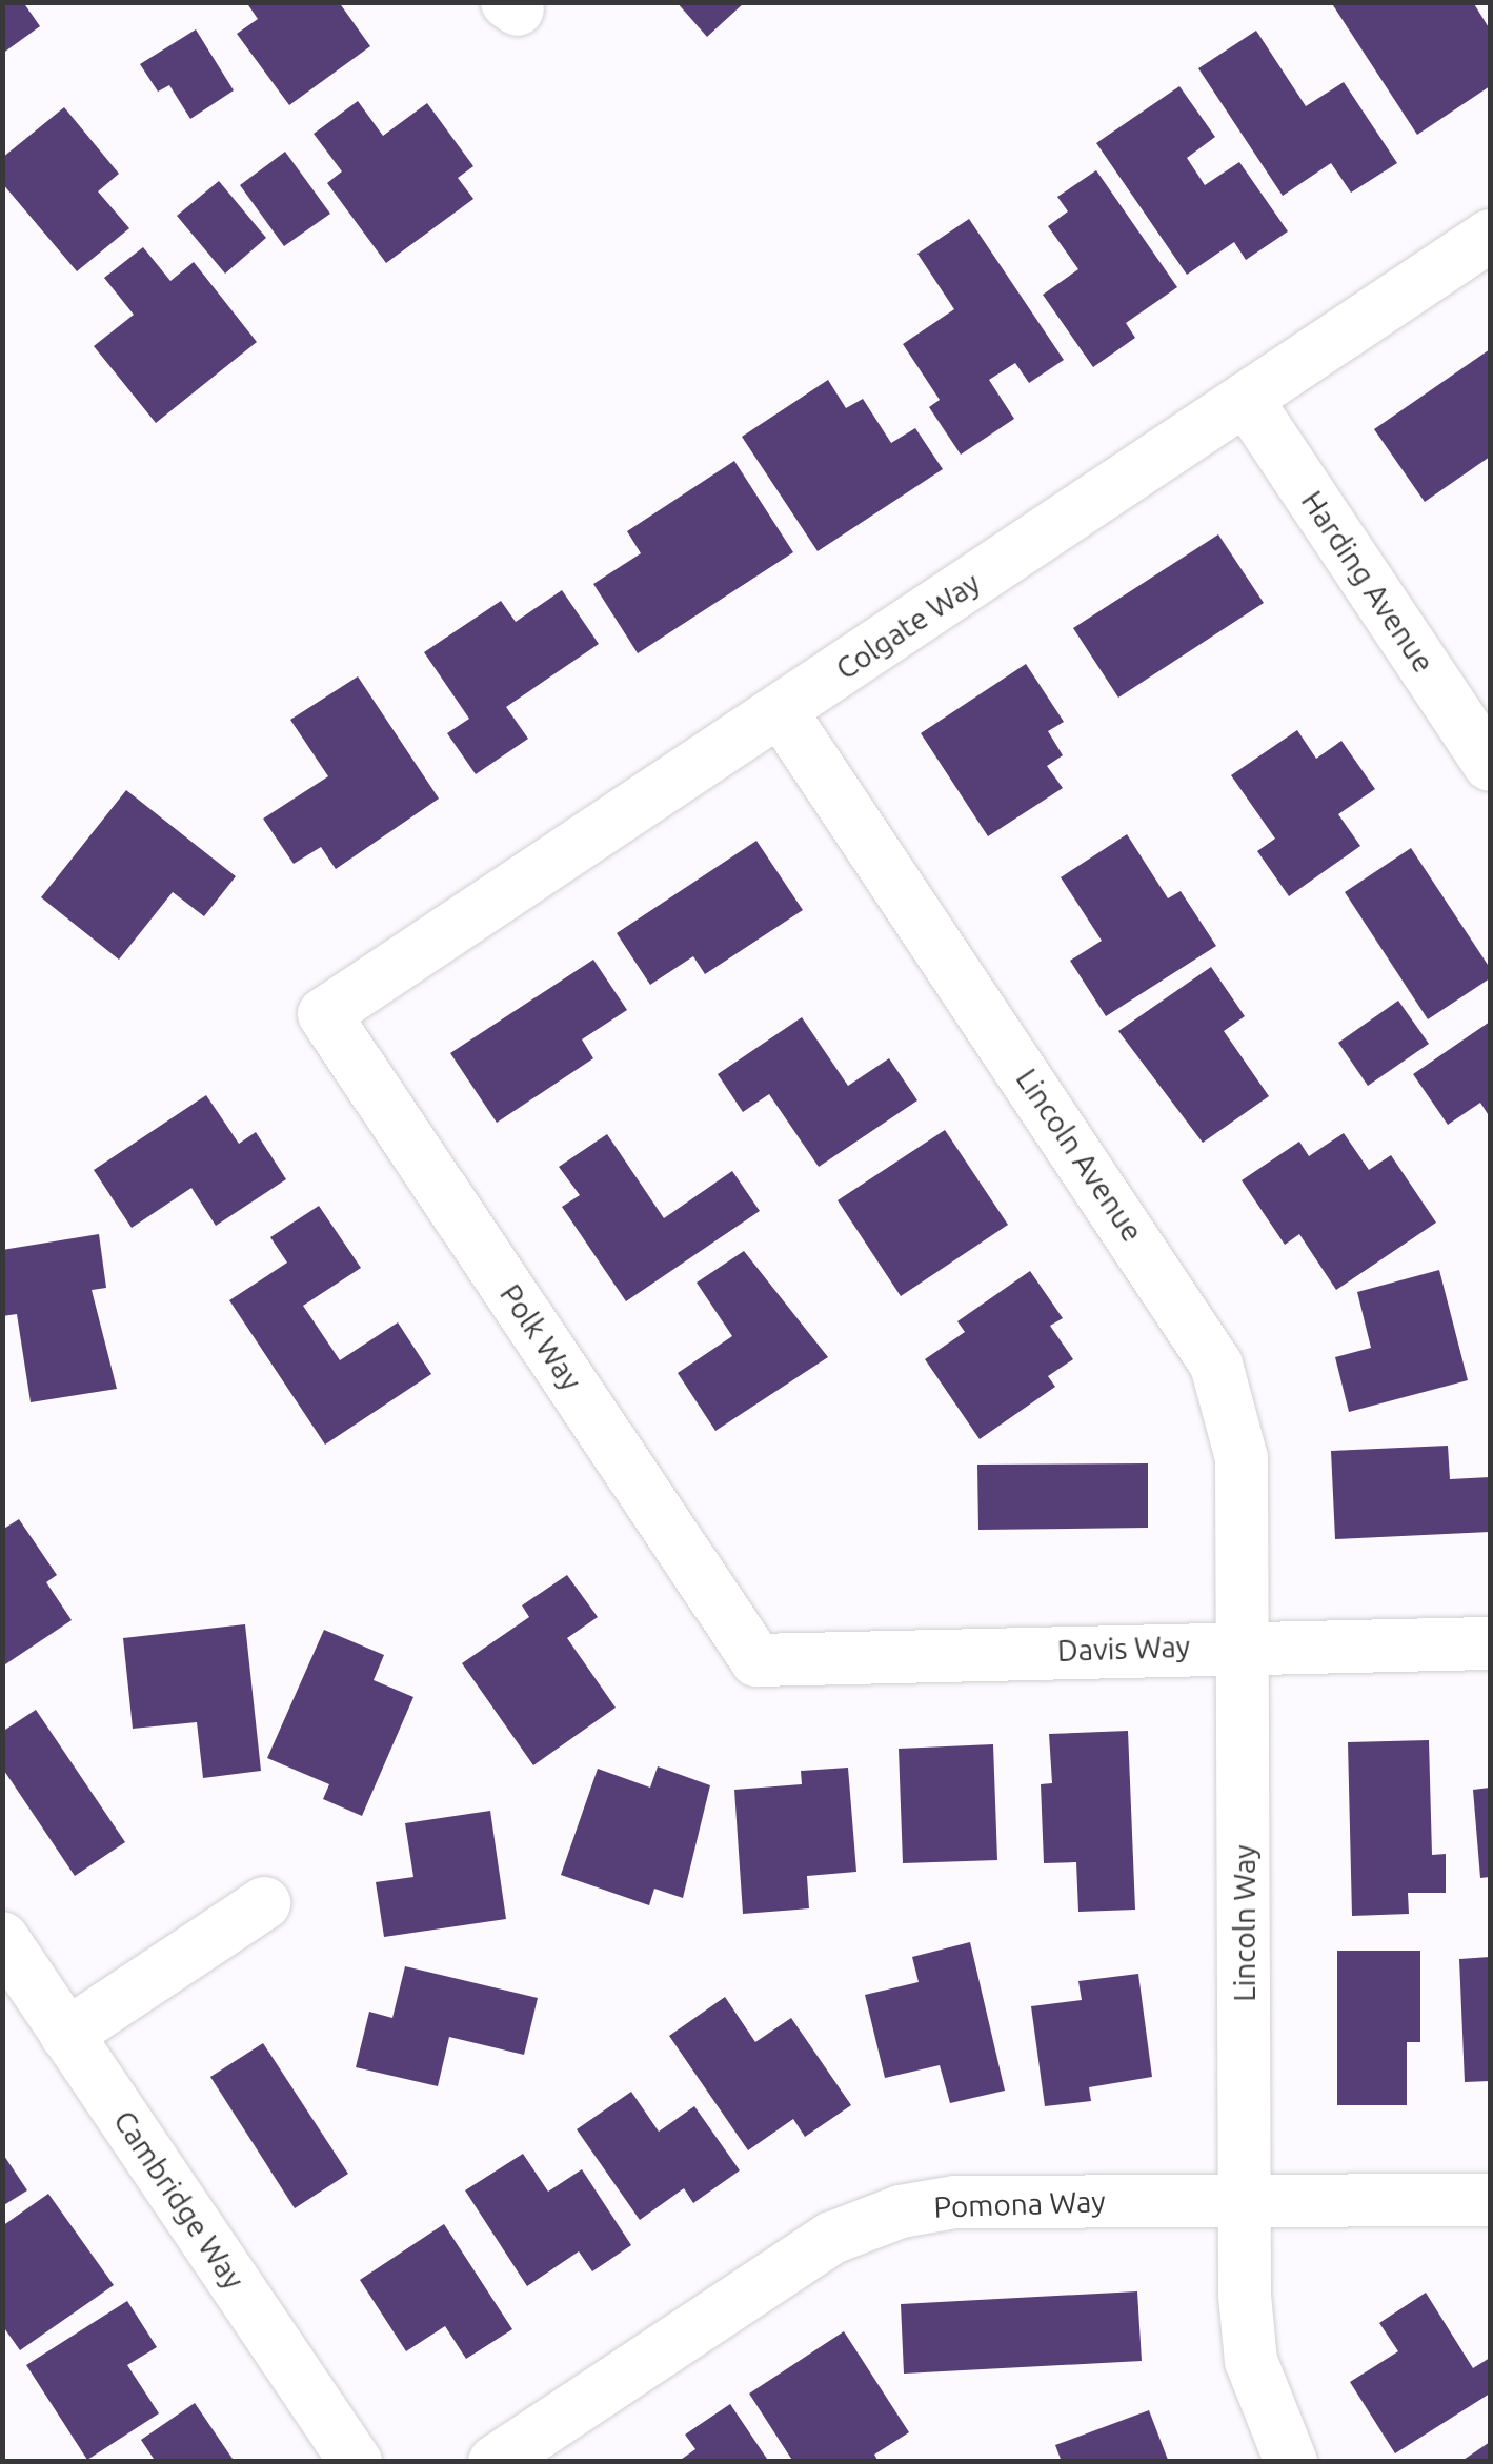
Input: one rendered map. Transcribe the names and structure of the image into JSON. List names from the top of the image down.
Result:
{
  "streets": {
    "street": [
      "Harding Avenue",
      "Colgate Way",
      "Lincoln Avenue",
      "Polk Way",
      "Davis Way",
      "Lincoln Way",
      "Cambridge Way",
      "Pomona Way"
    ]
  },
  "crossings": [
    ["Harding Avenue", "Colgate Way"],
    ["Colgate Way", "Lincoln Avenue"],
    ["Colgate Way", "Polk Way"],
    ["Lincoln Avenue", "Davis Way"],
    ["Lincoln Avenue", "Lincoln Way"],
    ["Polk Way", "Davis Way"],
    ["Davis Way", "Lincoln Way"],
    ["Lincoln Way", "Pomona Way"]
  ]
}
